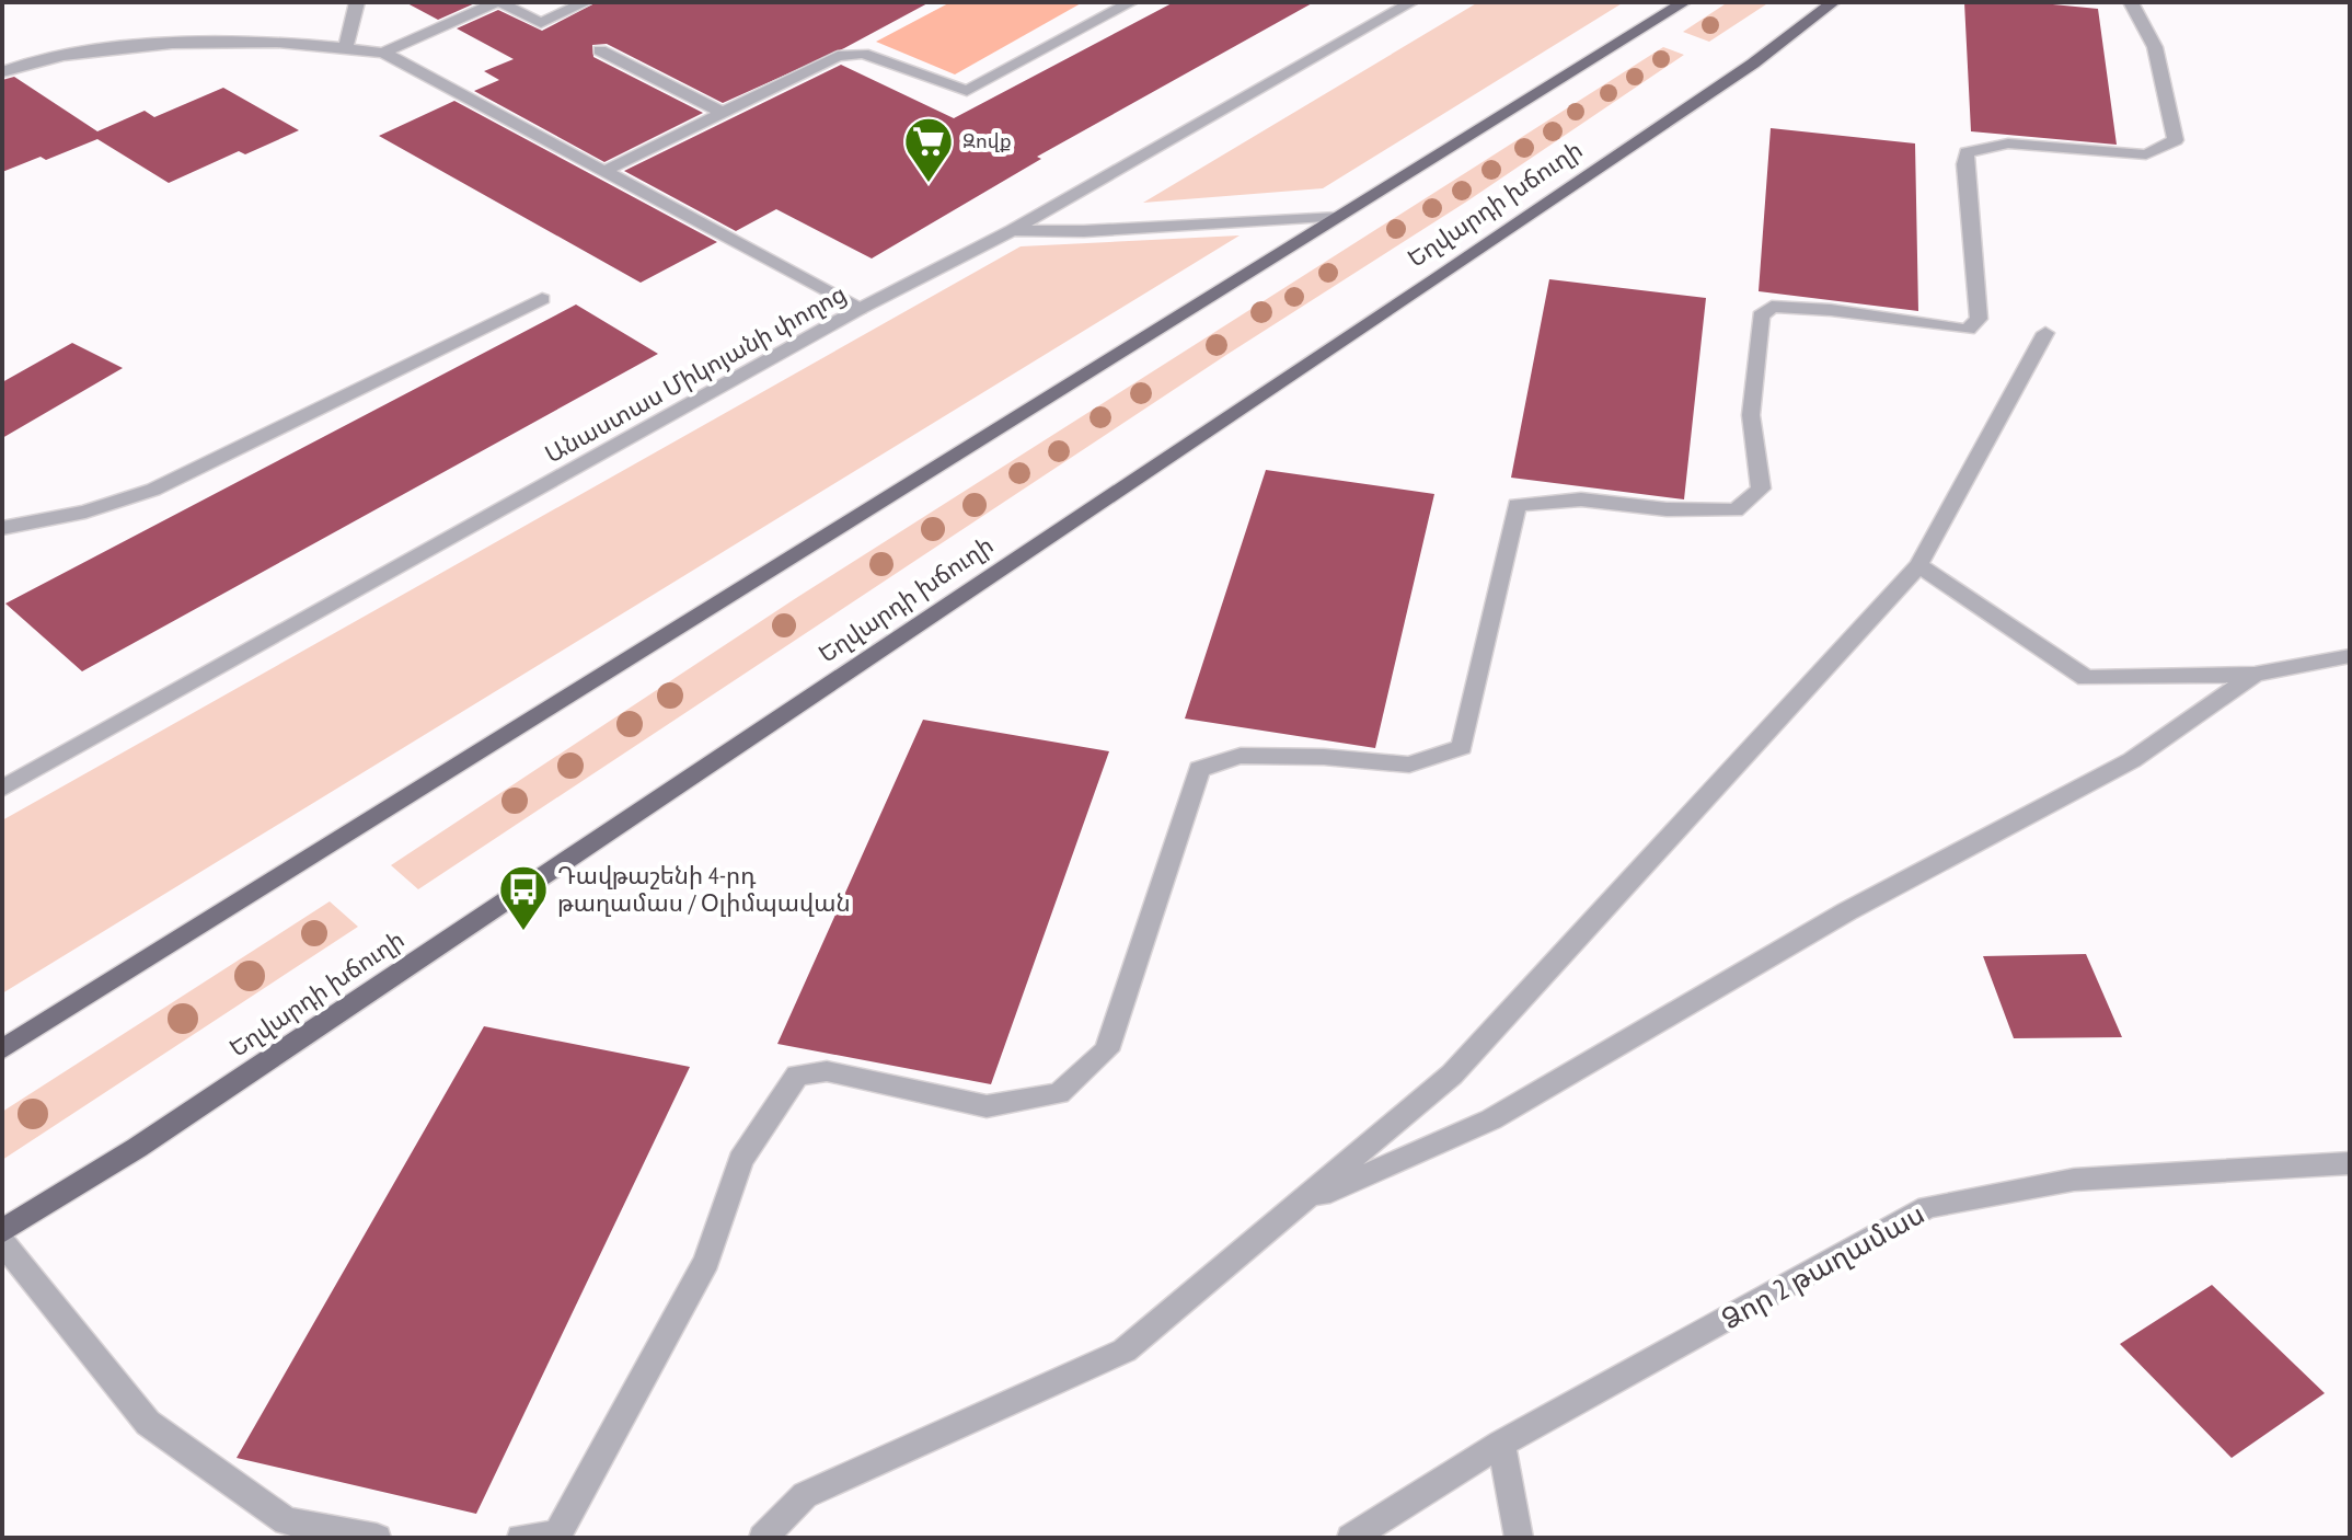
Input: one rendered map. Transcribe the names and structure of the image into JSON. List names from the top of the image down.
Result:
{
  "streets": {
    "main road": ["Եղվարդի խճուղի"],
    "street": ["Անաստաս Միկոյանի փողոց", "Ձոր 2 թաղամաս"]
  },
  "places": {
    "supermarket": ["Զովք"],
    "bus stop": ["Դավթաշենի 4-րդ թաղամաս / Օլիմպավան"]
  }
}
